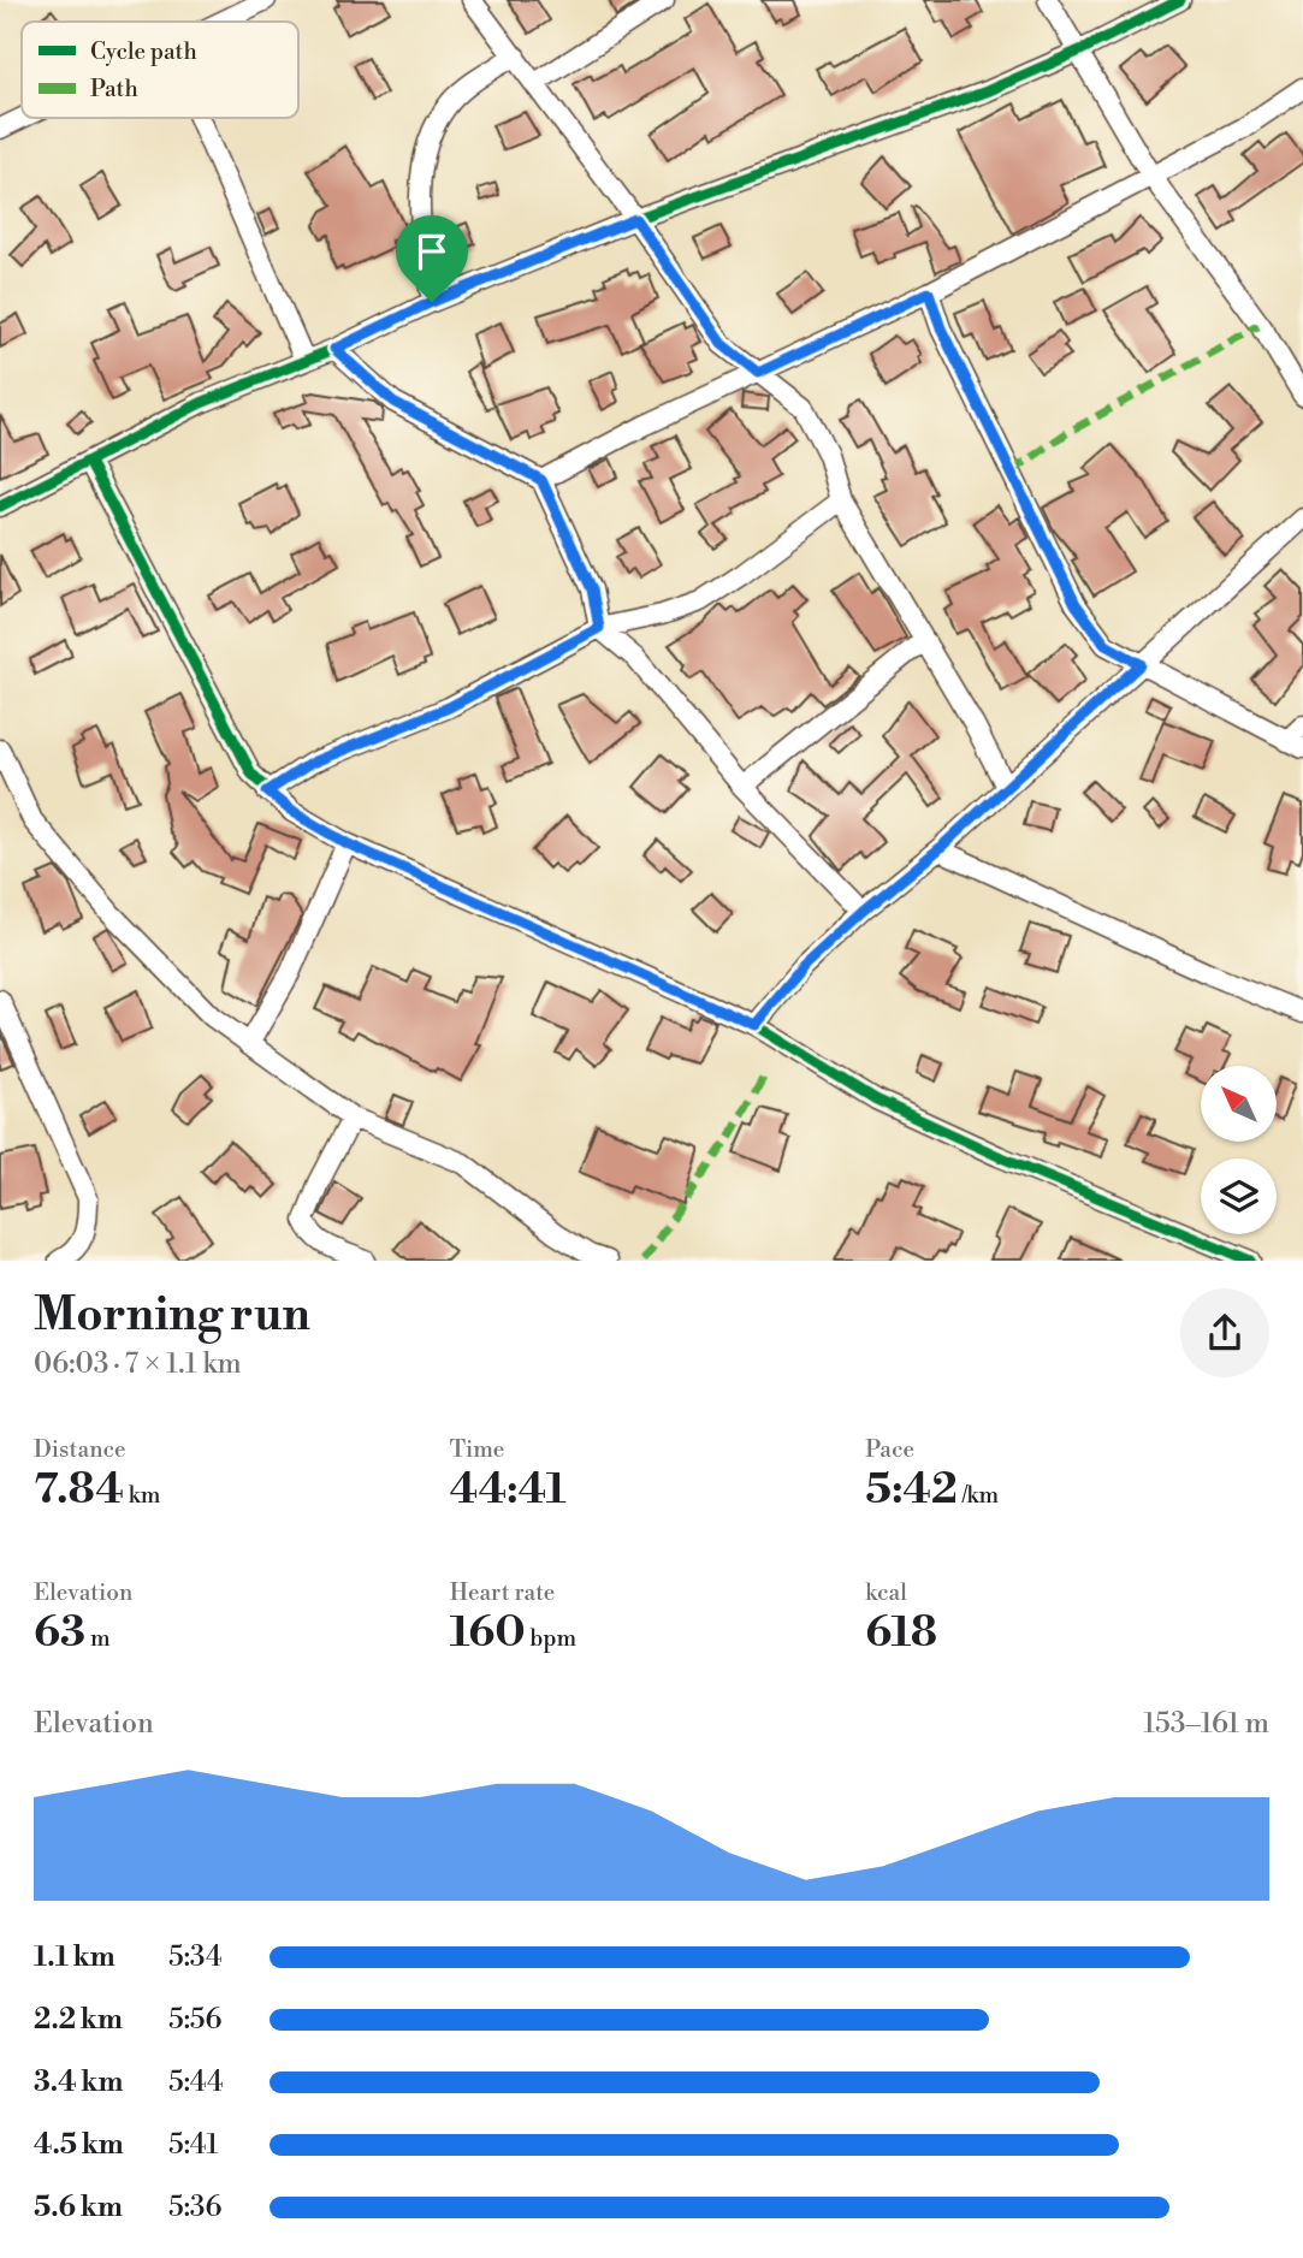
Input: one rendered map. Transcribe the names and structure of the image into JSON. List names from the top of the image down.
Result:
{
  "legend": ["Cycle path", "Path"],
  "north": "top left",
  "page": {
    "heading": ["Morning run", "06:03 · 7 × 1.1 km"],
    "stats": [
      ["Distance", "7.84 km"],
      ["Time", "44:41"],
      ["Pace", "5:42 /km"],
      ["Elevation", "63 m"],
      ["Heart rate", "160 bpm"],
      ["kcal", "618"]
    ],
    "chart": ["Elevation", "153–161 m"],
    "list": [
      {
        "name": "1.1 km",
        "note": "5:34"
      },
      {
        "name": "2.2 km",
        "note": "5:56"
      },
      {
        "name": "3.4 km",
        "note": "5:44"
      },
      {
        "name": "4.5 km",
        "note": "5:41"
      },
      {
        "name": "5.6 km",
        "note": "5:36"
      }
    ]
  }
}
